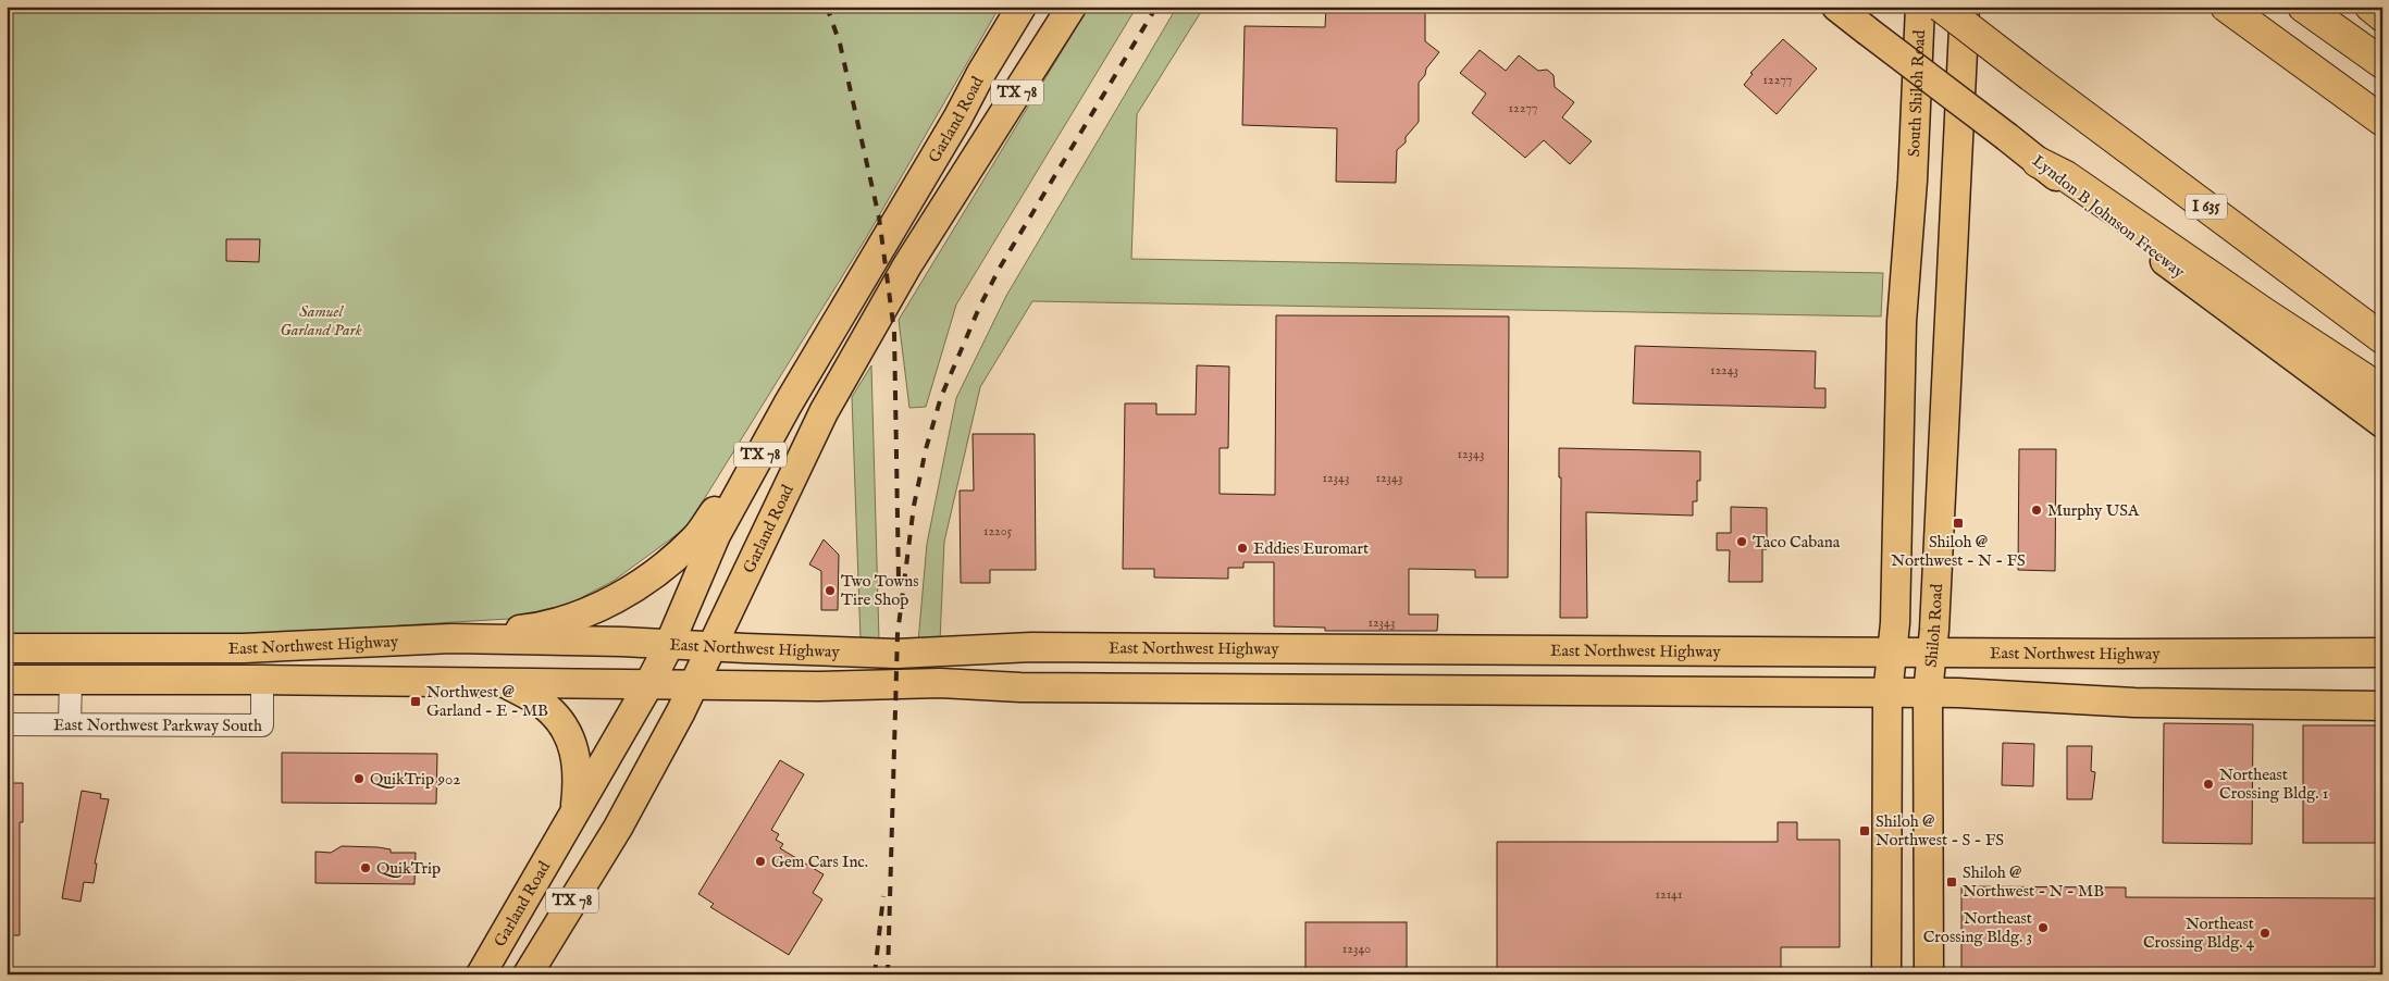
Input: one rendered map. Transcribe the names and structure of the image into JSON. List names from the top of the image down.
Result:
{
  "streets": {
    "highway": ["I 635"],
    "main road": [
      "TX 78",
      "South Shiloh Road",
      "Garland Road",
      "Lyndon B Johnson Freeway",
      "Shiloh Road",
      "East Northwest Highway"
    ],
    "street": ["East Northwest Parkway South"]
  },
  "crossings": [
    ["Garland Road", "East Northwest Highway"],
    ["Shiloh Road", "East Northwest Highway"],
    ["East Northwest Highway", "East Northwest Parkway South"]
  ],
  "parks": ["Samuel Garland Park"],
  "places": {
    "other": [
      "Murphy USA",
      "Taco Cabana",
      "Eddies Euromart",
      "Two Towns Tire Shop",
      "QuikTrip 902",
      "Northeast Crossing Bldg. 1",
      "Gem Cars Inc.",
      "QuikTrip",
      "Northeast Crossing Bldg. 3",
      "Northeast Crossing Bldg. 4"
    ],
    "transit": [
      "Shiloh @ Northwest - N - FS",
      "Northwest @ Garland - E - MB",
      "Shiloh @ Northwest - S - FS",
      "Shiloh @ Northwest - N - MB"
    ]
  },
  "house_numbers": [
    "12277",
    "12277",
    "12243",
    "12343",
    "12343",
    "12343",
    "12205",
    "12343",
    "12141",
    "12340"
  ]
}
